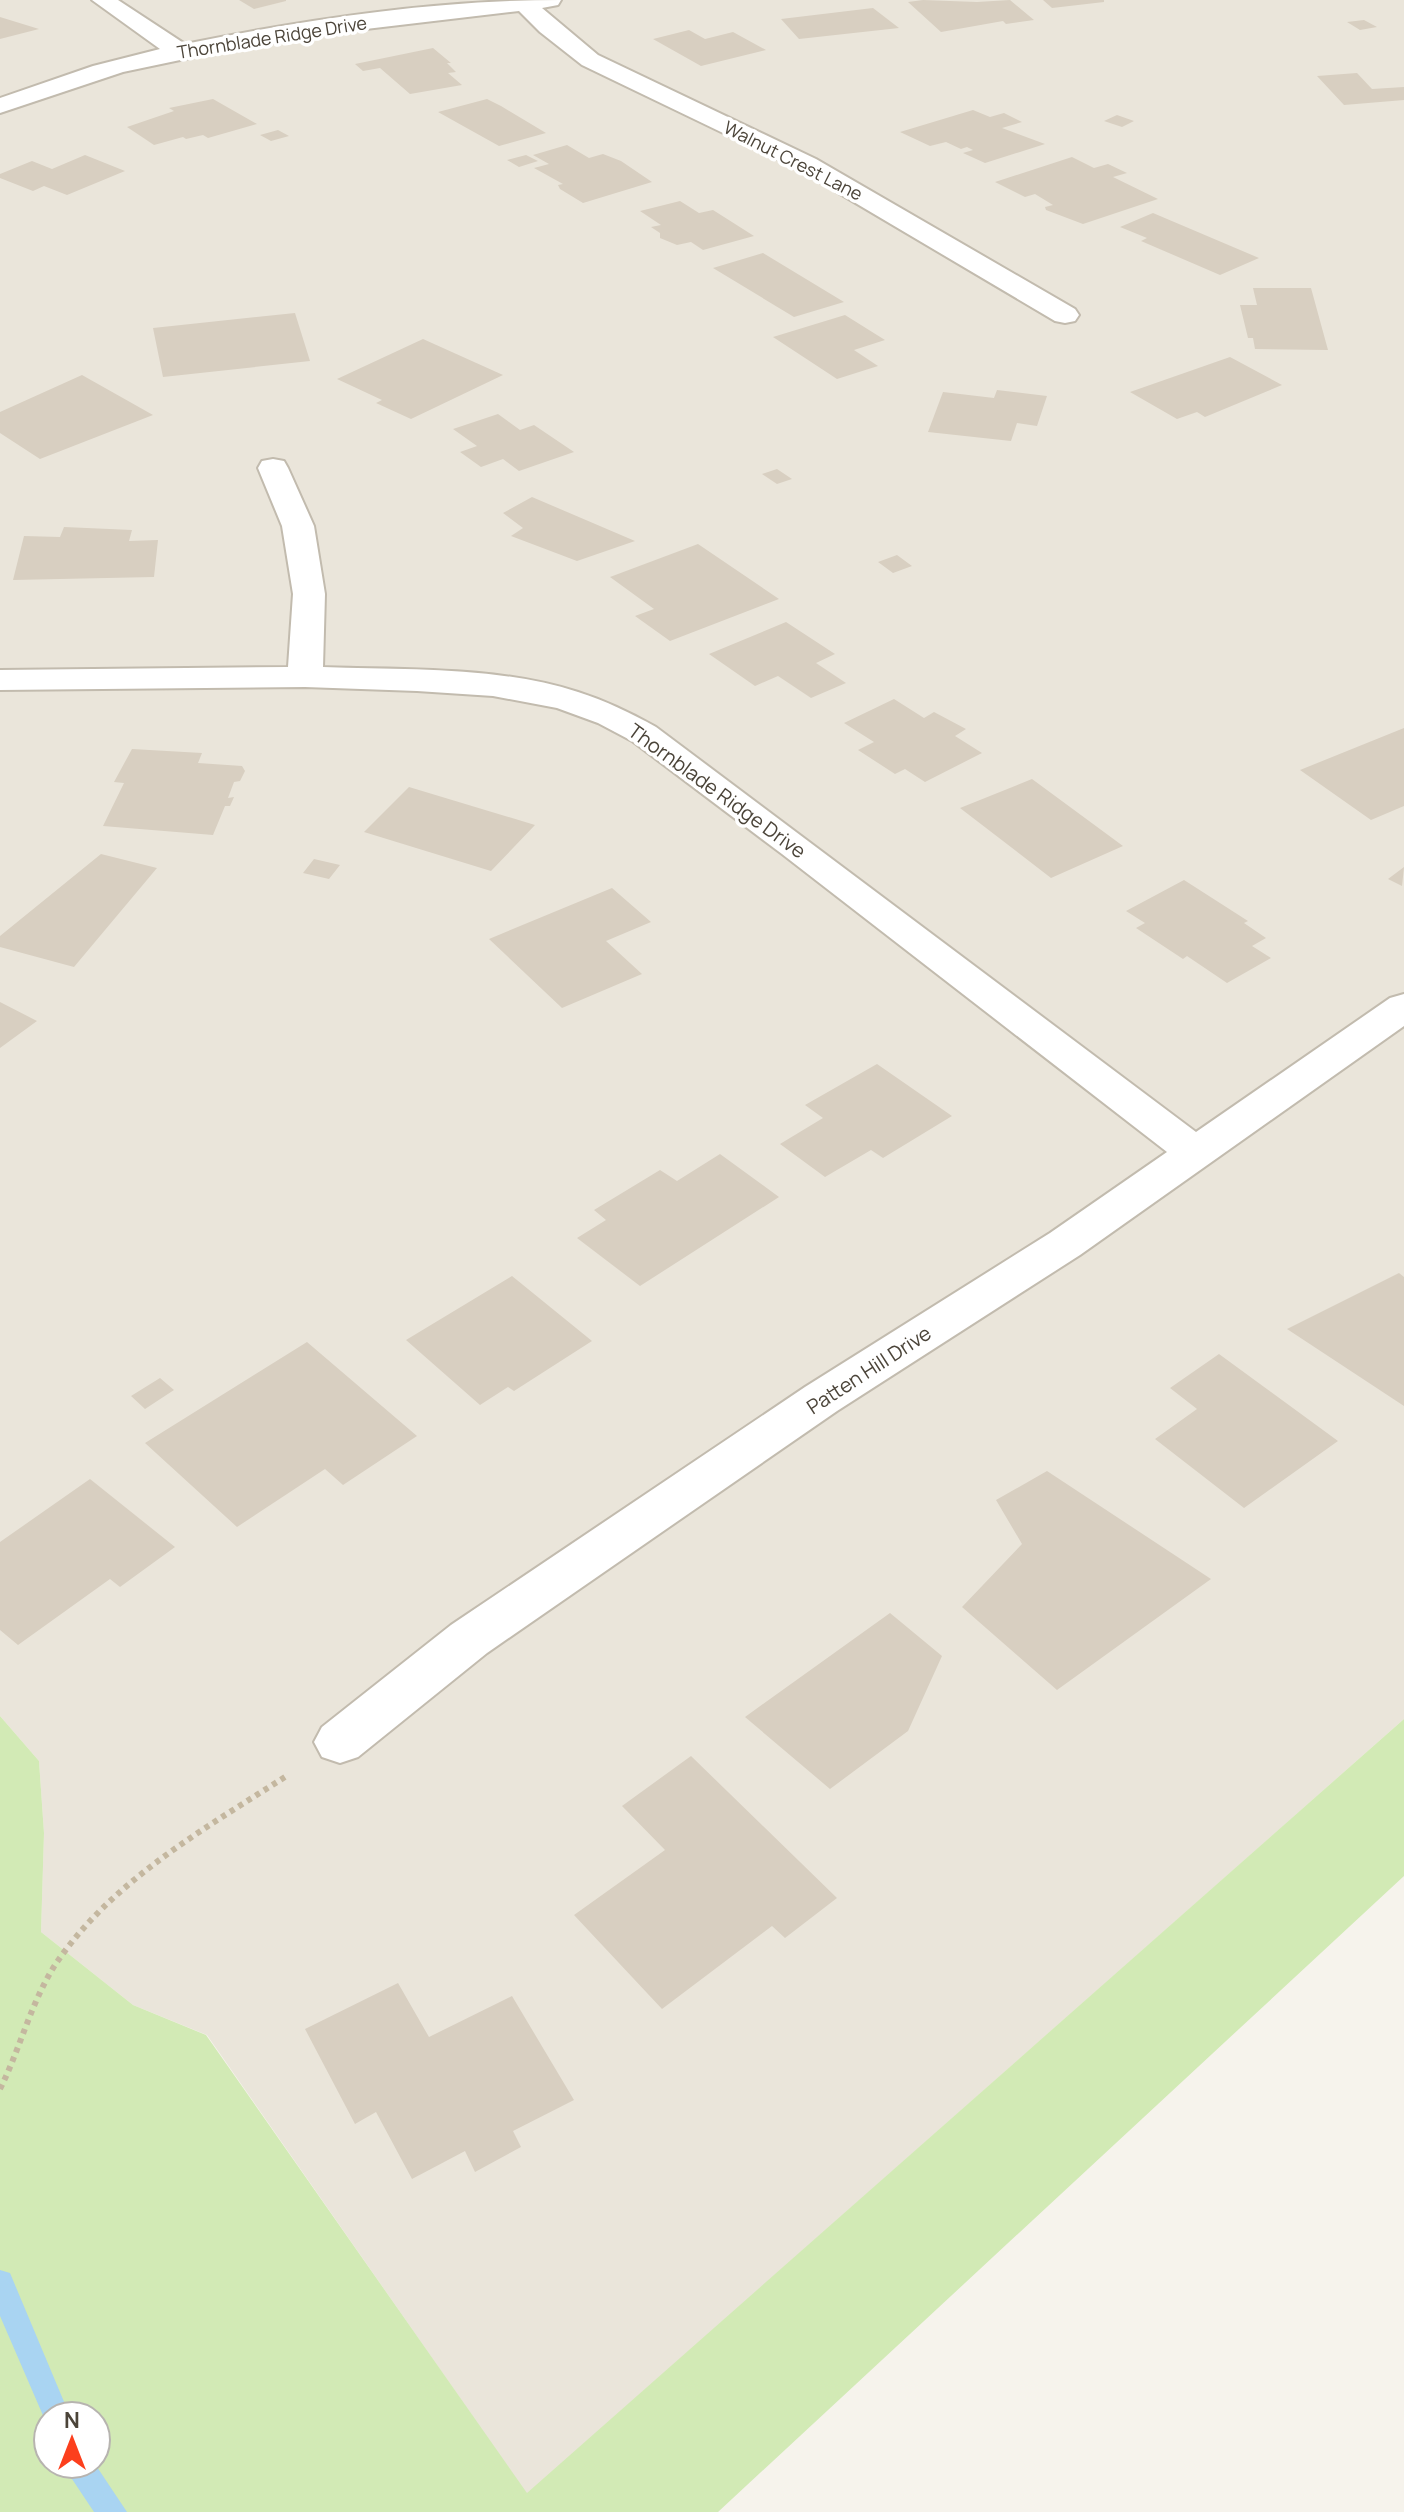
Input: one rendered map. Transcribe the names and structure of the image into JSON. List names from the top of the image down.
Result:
{
  "streets": {
    "street": ["Thornblade Ridge Drive", "Walnut Crest Lane", "Patten Hill Drive"]
  },
  "crossings": [
    ["Thornblade Ridge Drive", "Walnut Crest Lane"],
    ["Thornblade Ridge Drive", "Patten Hill Drive"]
  ],
  "north": "top"
}
